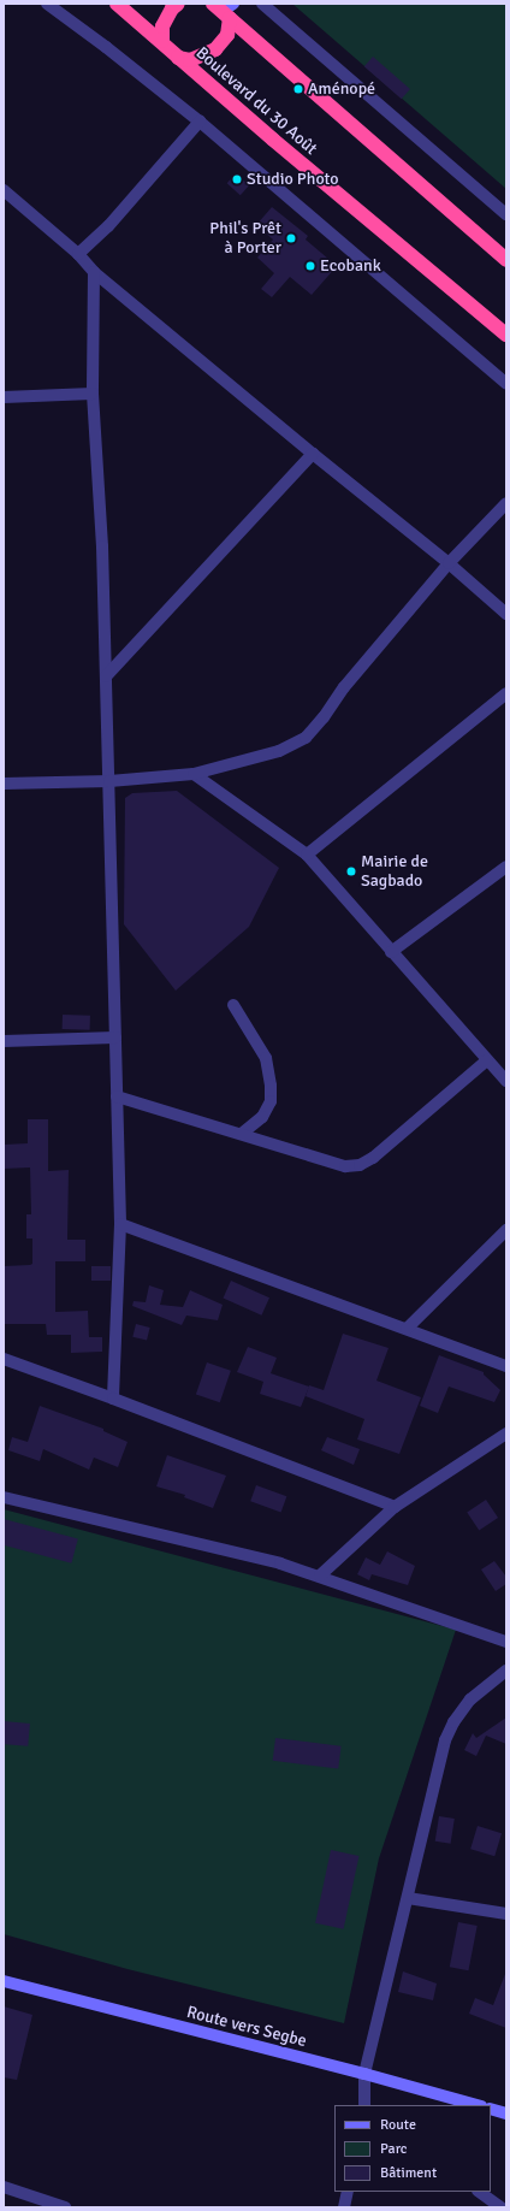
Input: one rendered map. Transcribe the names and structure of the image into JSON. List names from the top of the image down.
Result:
{
  "streets": {
    "highway": ["Boulevard du 30 Août"],
    "main road": ["Route vers Segbe"]
  },
  "places": [
    "Aménopé",
    "Studio Photo",
    "Phil's Prêt à Porter",
    "Ecobank",
    "Mairie de Sagbado"
  ],
  "legend": ["Route", "Parc", "Bâtiment"]
}
